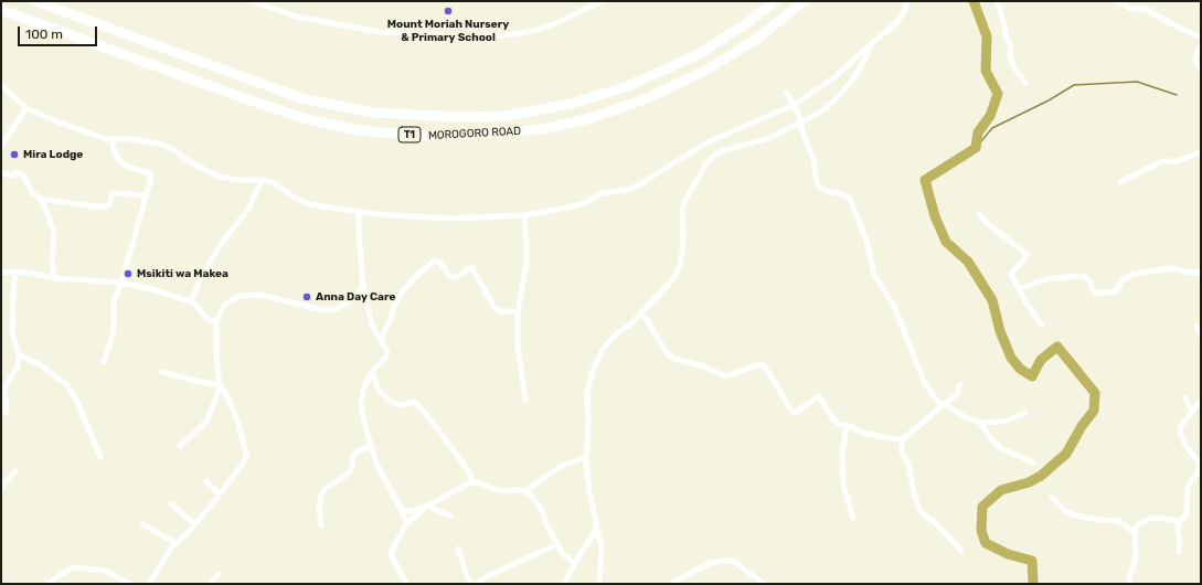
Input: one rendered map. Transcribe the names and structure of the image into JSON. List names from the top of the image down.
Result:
{
  "streets": {
    "highway": ["MOROGORO ROAD", "T1"]
  },
  "places": [
    "Mount Moriah Nursery & Primary School",
    "Mira Lodge",
    "Msikiti wa Makea",
    "Anna Day Care"
  ],
  "scale_bar": "100 m"
}
